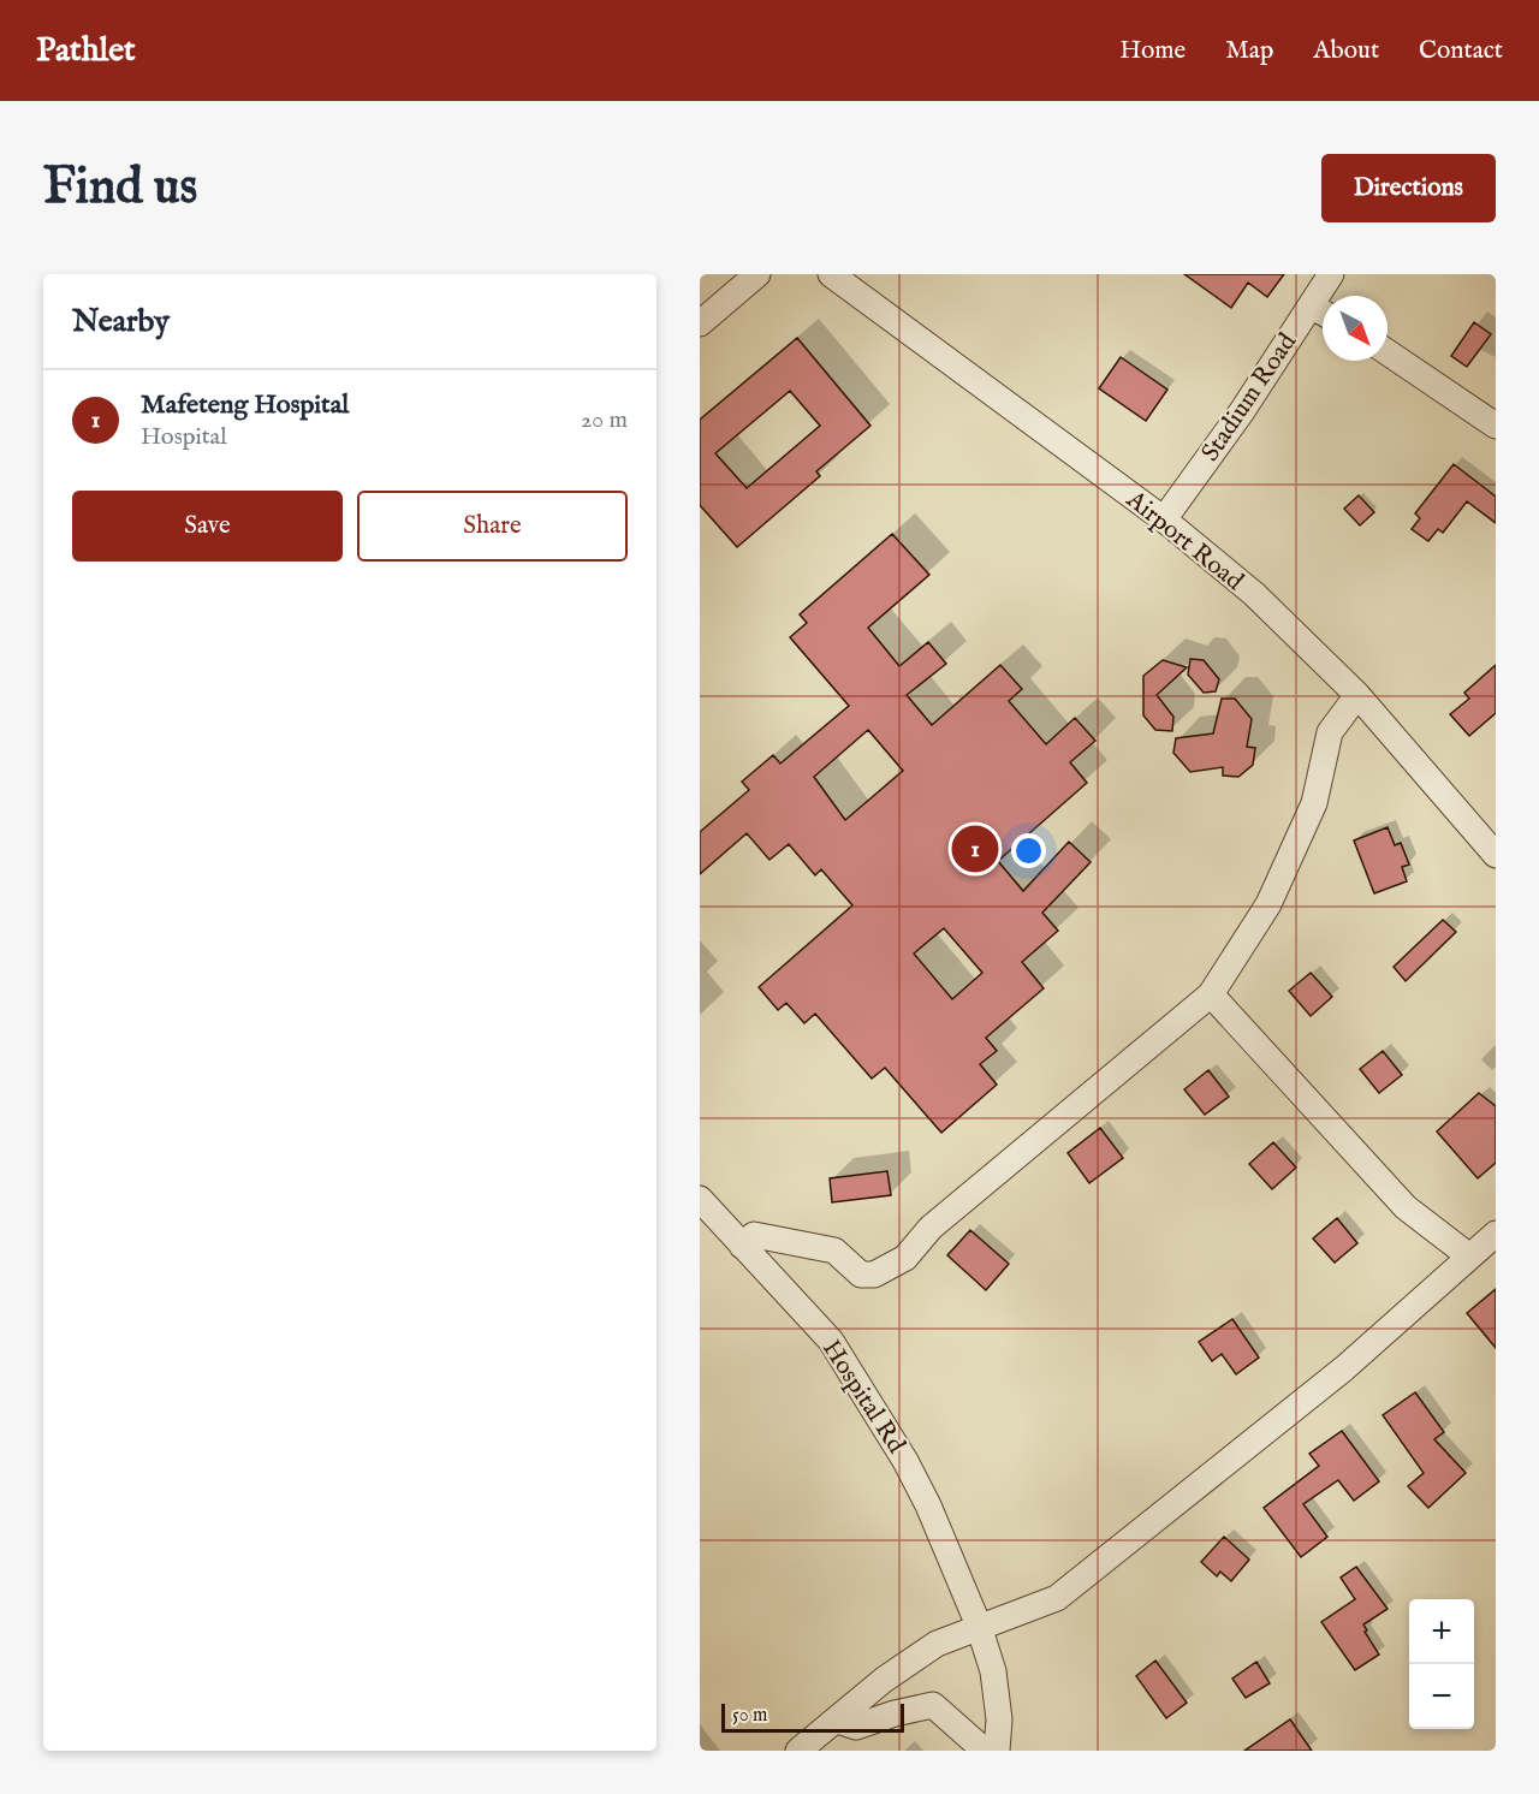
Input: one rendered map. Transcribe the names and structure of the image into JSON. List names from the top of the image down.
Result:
{
  "streets": {
    "street": ["Stadium Road", "Airport Road", "Hospital Rd"]
  },
  "crossings": [
    ["Stadium Road", "Airport Road"]
  ],
  "scale_bar": "50 m",
  "north": "bottom right",
  "page": {
    "header": "Pathlet",
    "nav": [
      "Home",
      "Map",
      "About",
      "Contact"
    ],
    "buttons": [
      "Directions",
      ["Save", "Share"]
    ],
    "title": "Find us",
    "heading": "Nearby",
    "list": [
      {
        "mark": "1",
        "name": "Mafeteng Hospital",
        "note": "Hospital",
        "value": "20 m"
      }
    ],
    "pins": "1",
    "map_buttons": ["+", "−"],
    "scale": "50 m"
  }
}
